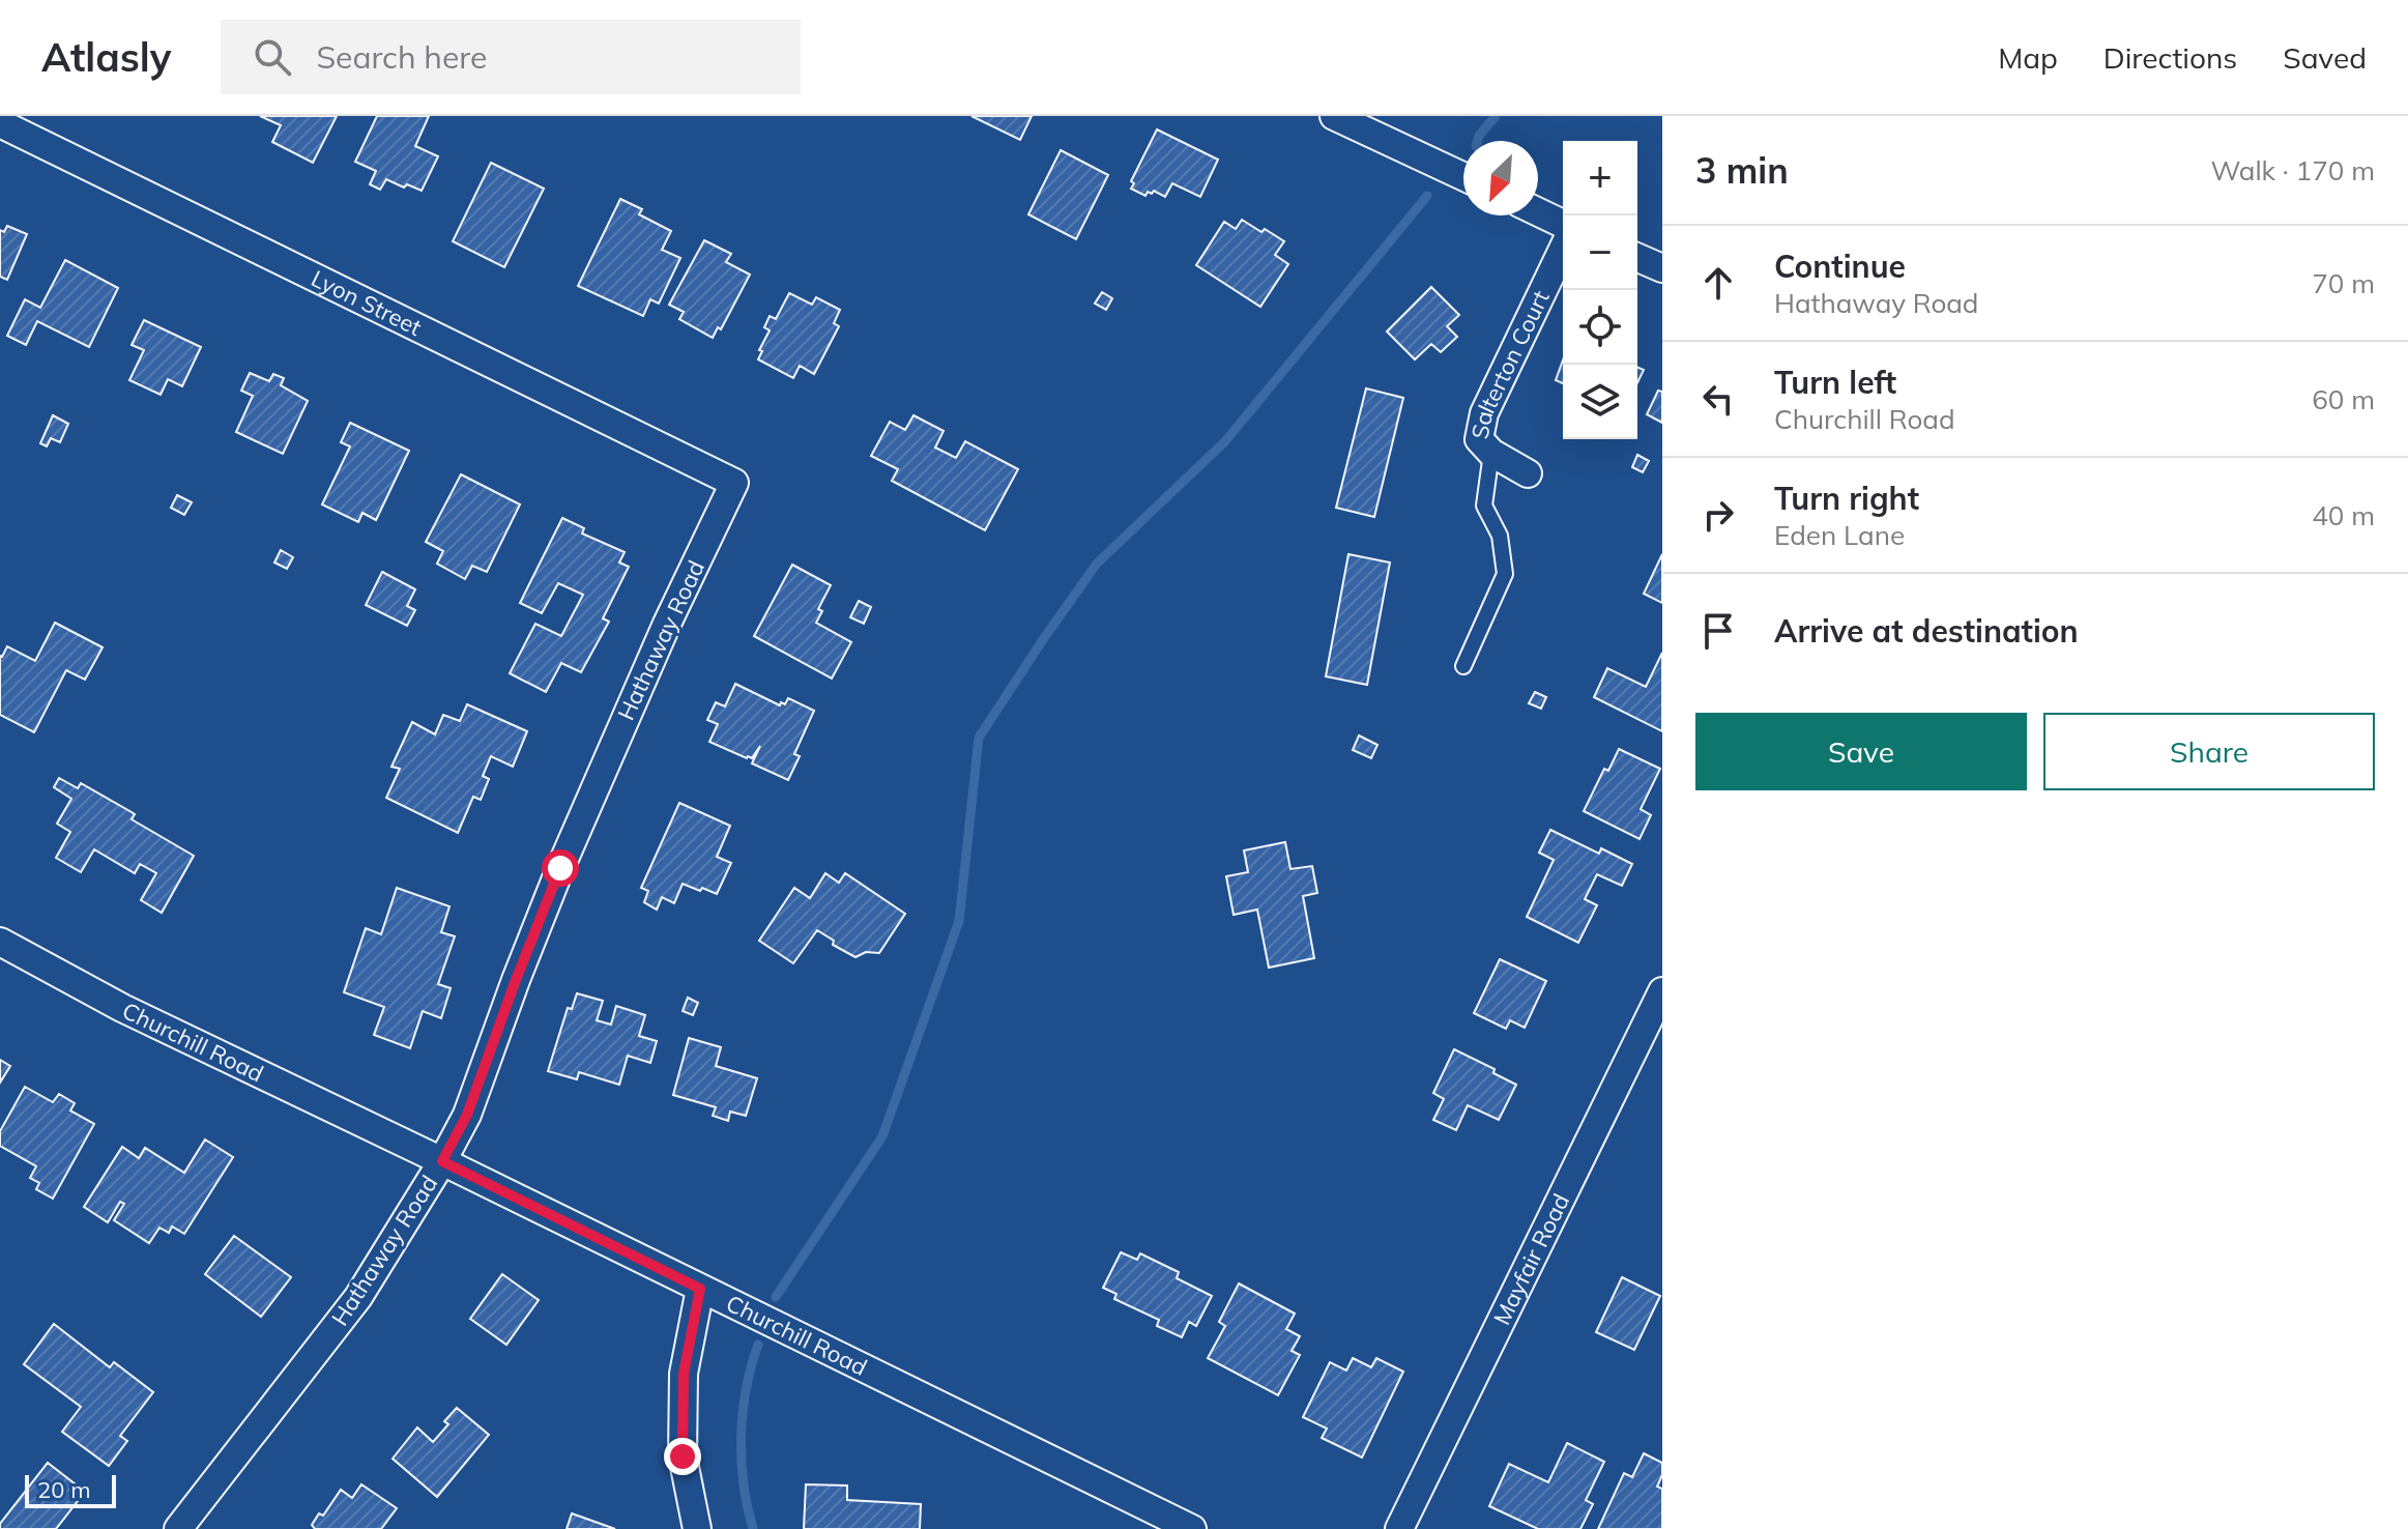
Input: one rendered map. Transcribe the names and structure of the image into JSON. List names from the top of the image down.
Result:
{
  "streets": {
    "street": [
      "Lyon Street",
      "Salterton Court",
      "Hathaway Road",
      "Churchill Road",
      "Mayfair Road"
    ]
  },
  "crossings": [
    ["Lyon Street", "Hathaway Road"],
    ["Hathaway Road", "Churchill Road"]
  ],
  "scale_bar": "20 m",
  "north": "bottom left",
  "page": {
    "header": "Atlasly",
    "search": "Search here",
    "nav": ["Map", "Directions", "Saved"],
    "heading": ["3 min", "Walk · 170 m"],
    "map_buttons": ["+", "−"],
    "list": [
      ["Continue", "Hathaway Road", "70 m"],
      ["Turn left", "Churchill Road", "60 m"],
      ["Turn right", "Eden Lane", "40 m"],
      "Arrive at destination"
    ],
    "buttons": ["Save", "Share"],
    "scale": "20 m"
  }
}
